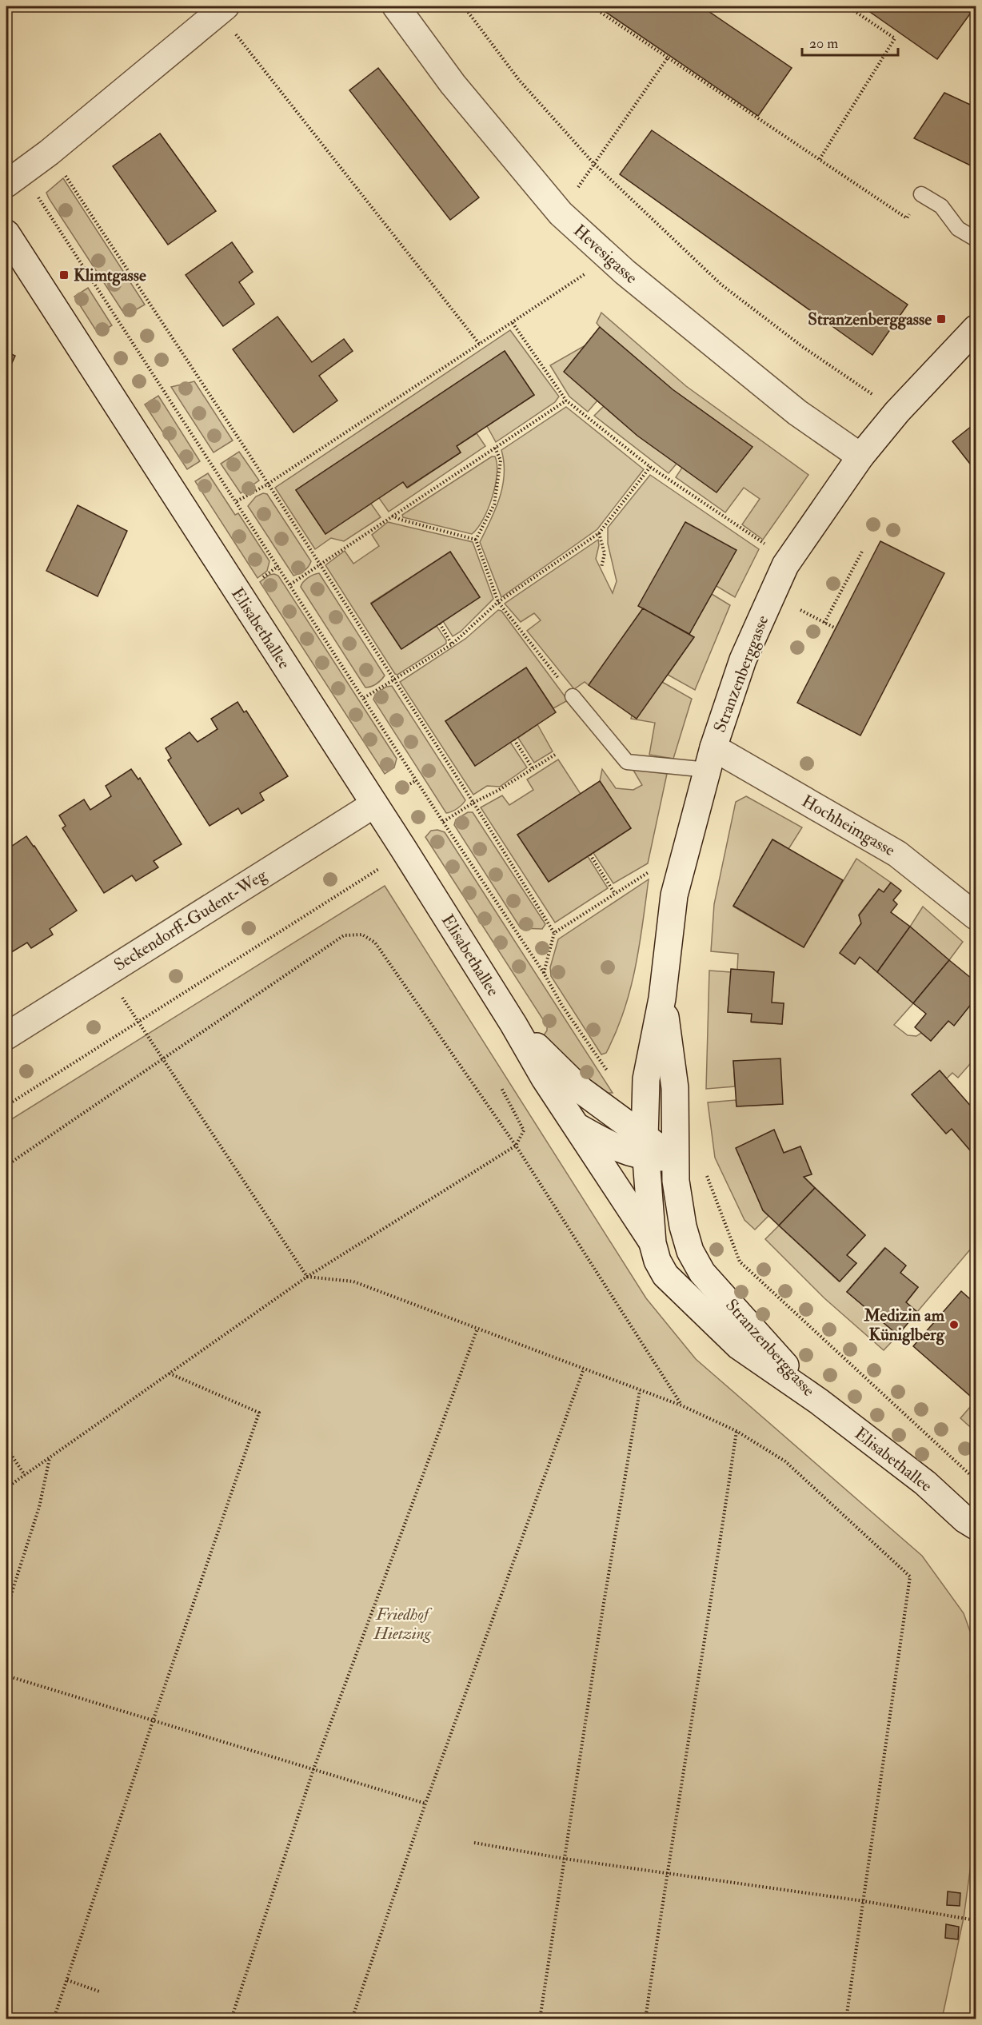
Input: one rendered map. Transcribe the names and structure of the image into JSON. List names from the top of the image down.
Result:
{
  "streets": {
    "street": [
      "Hevesigasse",
      "Elisabethallee",
      "Stranzenberggasse",
      "Hochheimgasse",
      "Seckendorff-Gudent-Weg"
    ]
  },
  "crossings": [
    ["Hevesigasse", "Stranzenberggasse"],
    ["Elisabethallee", "Stranzenberggasse"],
    ["Elisabethallee", "Seckendorff-Gudent-Weg"],
    ["Stranzenberggasse", "Hochheimgasse"]
  ],
  "parks": ["Friedhof Hietzing"],
  "places": {
    "transit": ["Klimtgasse", "Stranzenberggasse"],
    "other": ["Medizin am Küniglberg"]
  },
  "scale_bar": "20 m"
}
